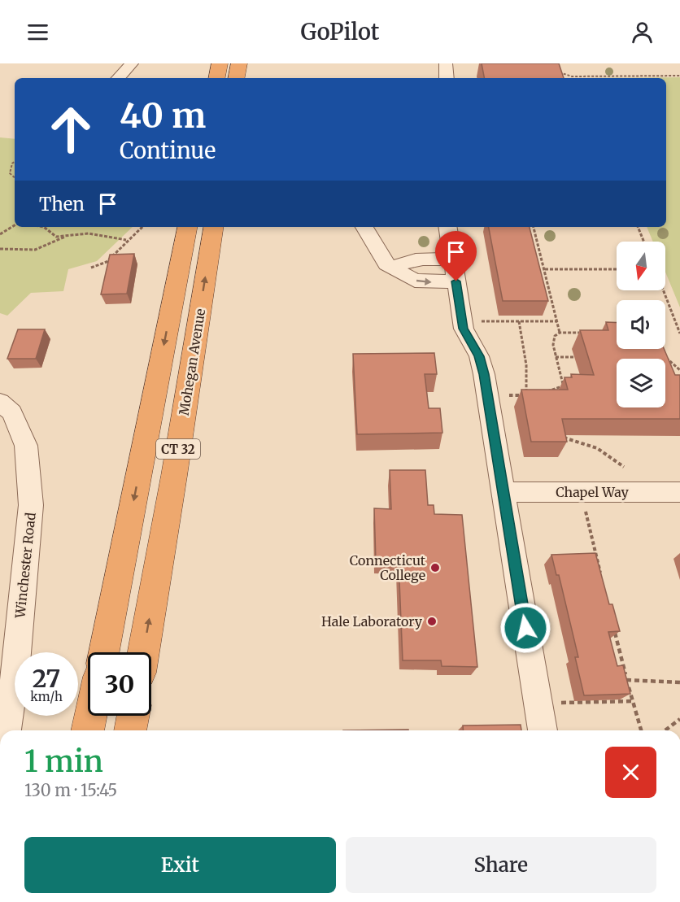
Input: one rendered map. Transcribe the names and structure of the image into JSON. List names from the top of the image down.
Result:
{
  "streets": {
    "highway": ["Mohegan Avenue", "CT 32"],
    "street": ["Chapel Way", "Winchester Road"]
  },
  "places": ["Connecticut College", "Hale Laboratory"],
  "north": "bottom",
  "page": {
    "header": "GoPilot",
    "turn": ["40 m", "Continue"],
    "then": "Then",
    "speed": "27 km/h",
    "limit": "30",
    "heading": ["1 min", "130 m · 15:45"],
    "buttons": ["Exit", "Share"]
  }
}
